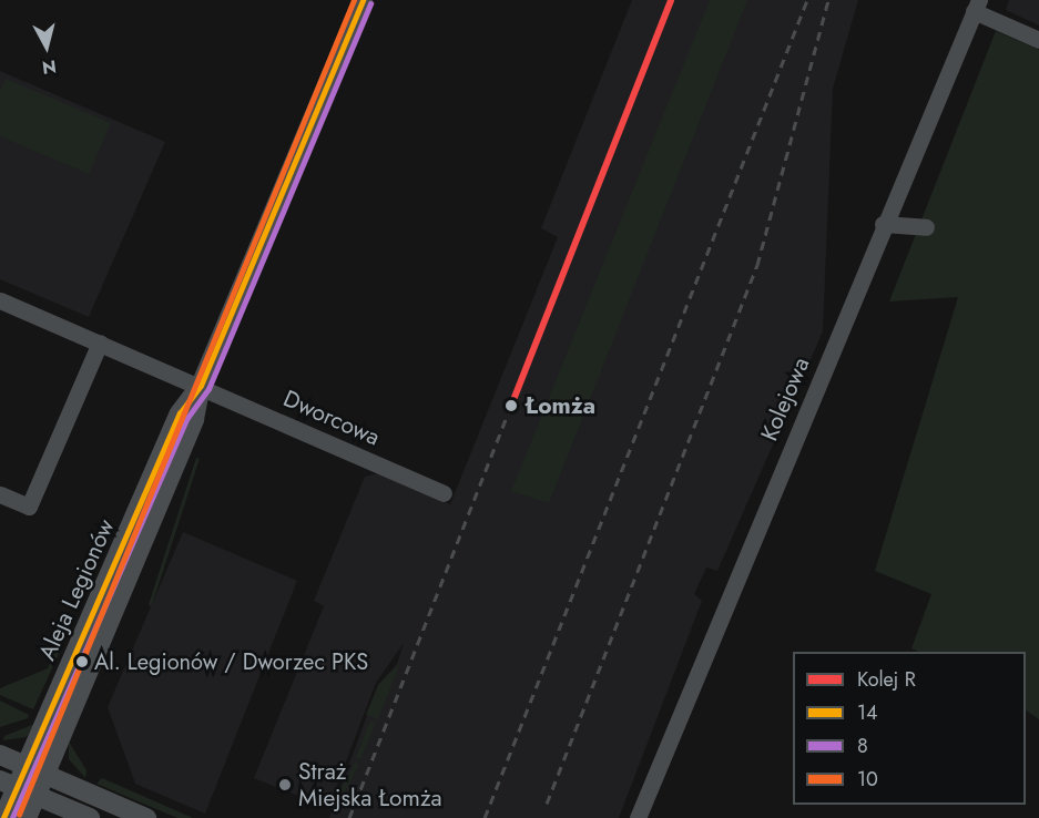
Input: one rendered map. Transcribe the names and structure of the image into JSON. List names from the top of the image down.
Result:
{
  "streets": {
    "main road": ["Aleja Legionów"],
    "street": ["Kolejowa", "Dworcowa"]
  },
  "crossings": [
    ["Dworcowa", "Aleja Legionów"]
  ],
  "places": ["Łomża", "Al. Legionów / Dworzec PKS", "Straż Miejska Łomża"],
  "lines": [
    "rail line R",
    "transit line 14",
    "transit line 10",
    "transit line 8"
  ],
  "legend": [
    "Kolej R",
    "14",
    "8",
    "10"
  ],
  "north": "bottom"
}
